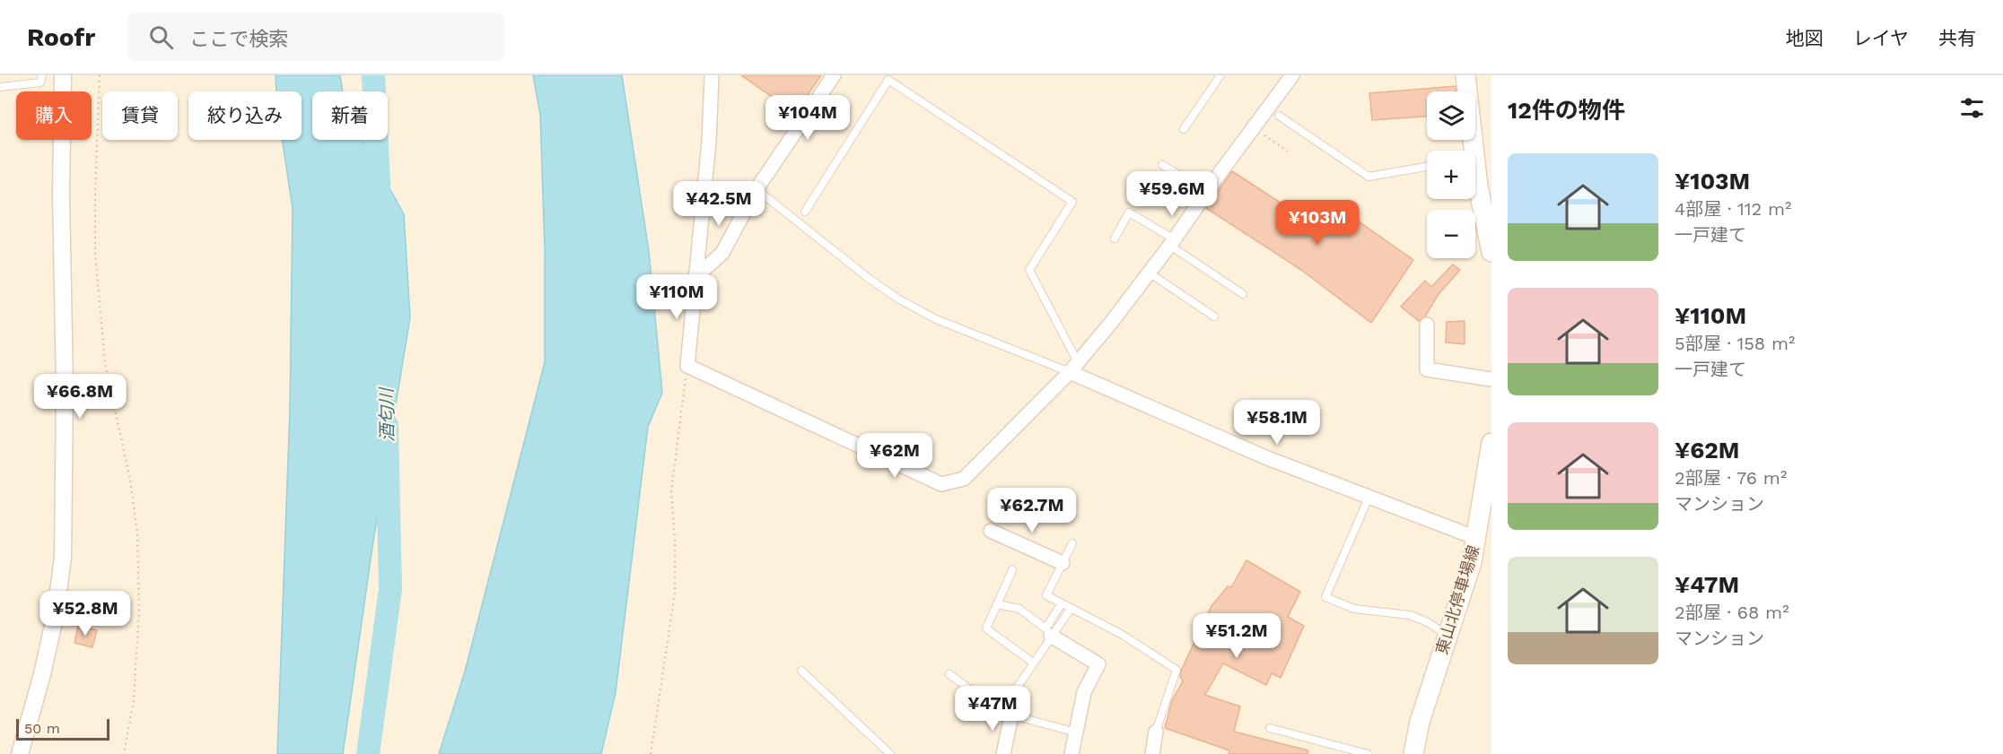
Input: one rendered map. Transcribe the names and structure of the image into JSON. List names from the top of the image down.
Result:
{
  "streets": {
    "main road": ["東山北停車場線"]
  },
  "water": ["酒匂川"],
  "scale_bar": "50 m",
  "page": {
    "header": "Roofr",
    "search": "ここで検索",
    "nav": ["地図", "レイヤ", "共有"],
    "heading": "12件の物件",
    "map_buttons": ["+", "−"],
    "chip": [
      "購入",
      "賃貸",
      "絞り込み",
      "新着"
    ],
    "price": [
      "¥104M",
      "¥59.6M",
      "¥42.5M",
      "¥103M",
      "¥110M",
      "¥66.8M",
      "¥58.1M",
      "¥62M",
      "¥62.7M",
      "¥52.8M",
      "¥51.2M",
      "¥47M"
    ],
    "list": [
      {
        "name": "¥103M",
        "note": "4部屋 · 112 m² · 一戸建て"
      },
      {
        "name": "¥110M",
        "note": "5部屋 · 158 m² · 一戸建て"
      },
      {
        "name": "¥62M",
        "note": "2部屋 · 76 m² · マンション"
      },
      {
        "name": "¥47M",
        "note": "2部屋 · 68 m² · マンション"
      }
    ],
    "scale": "50 m"
  }
}
